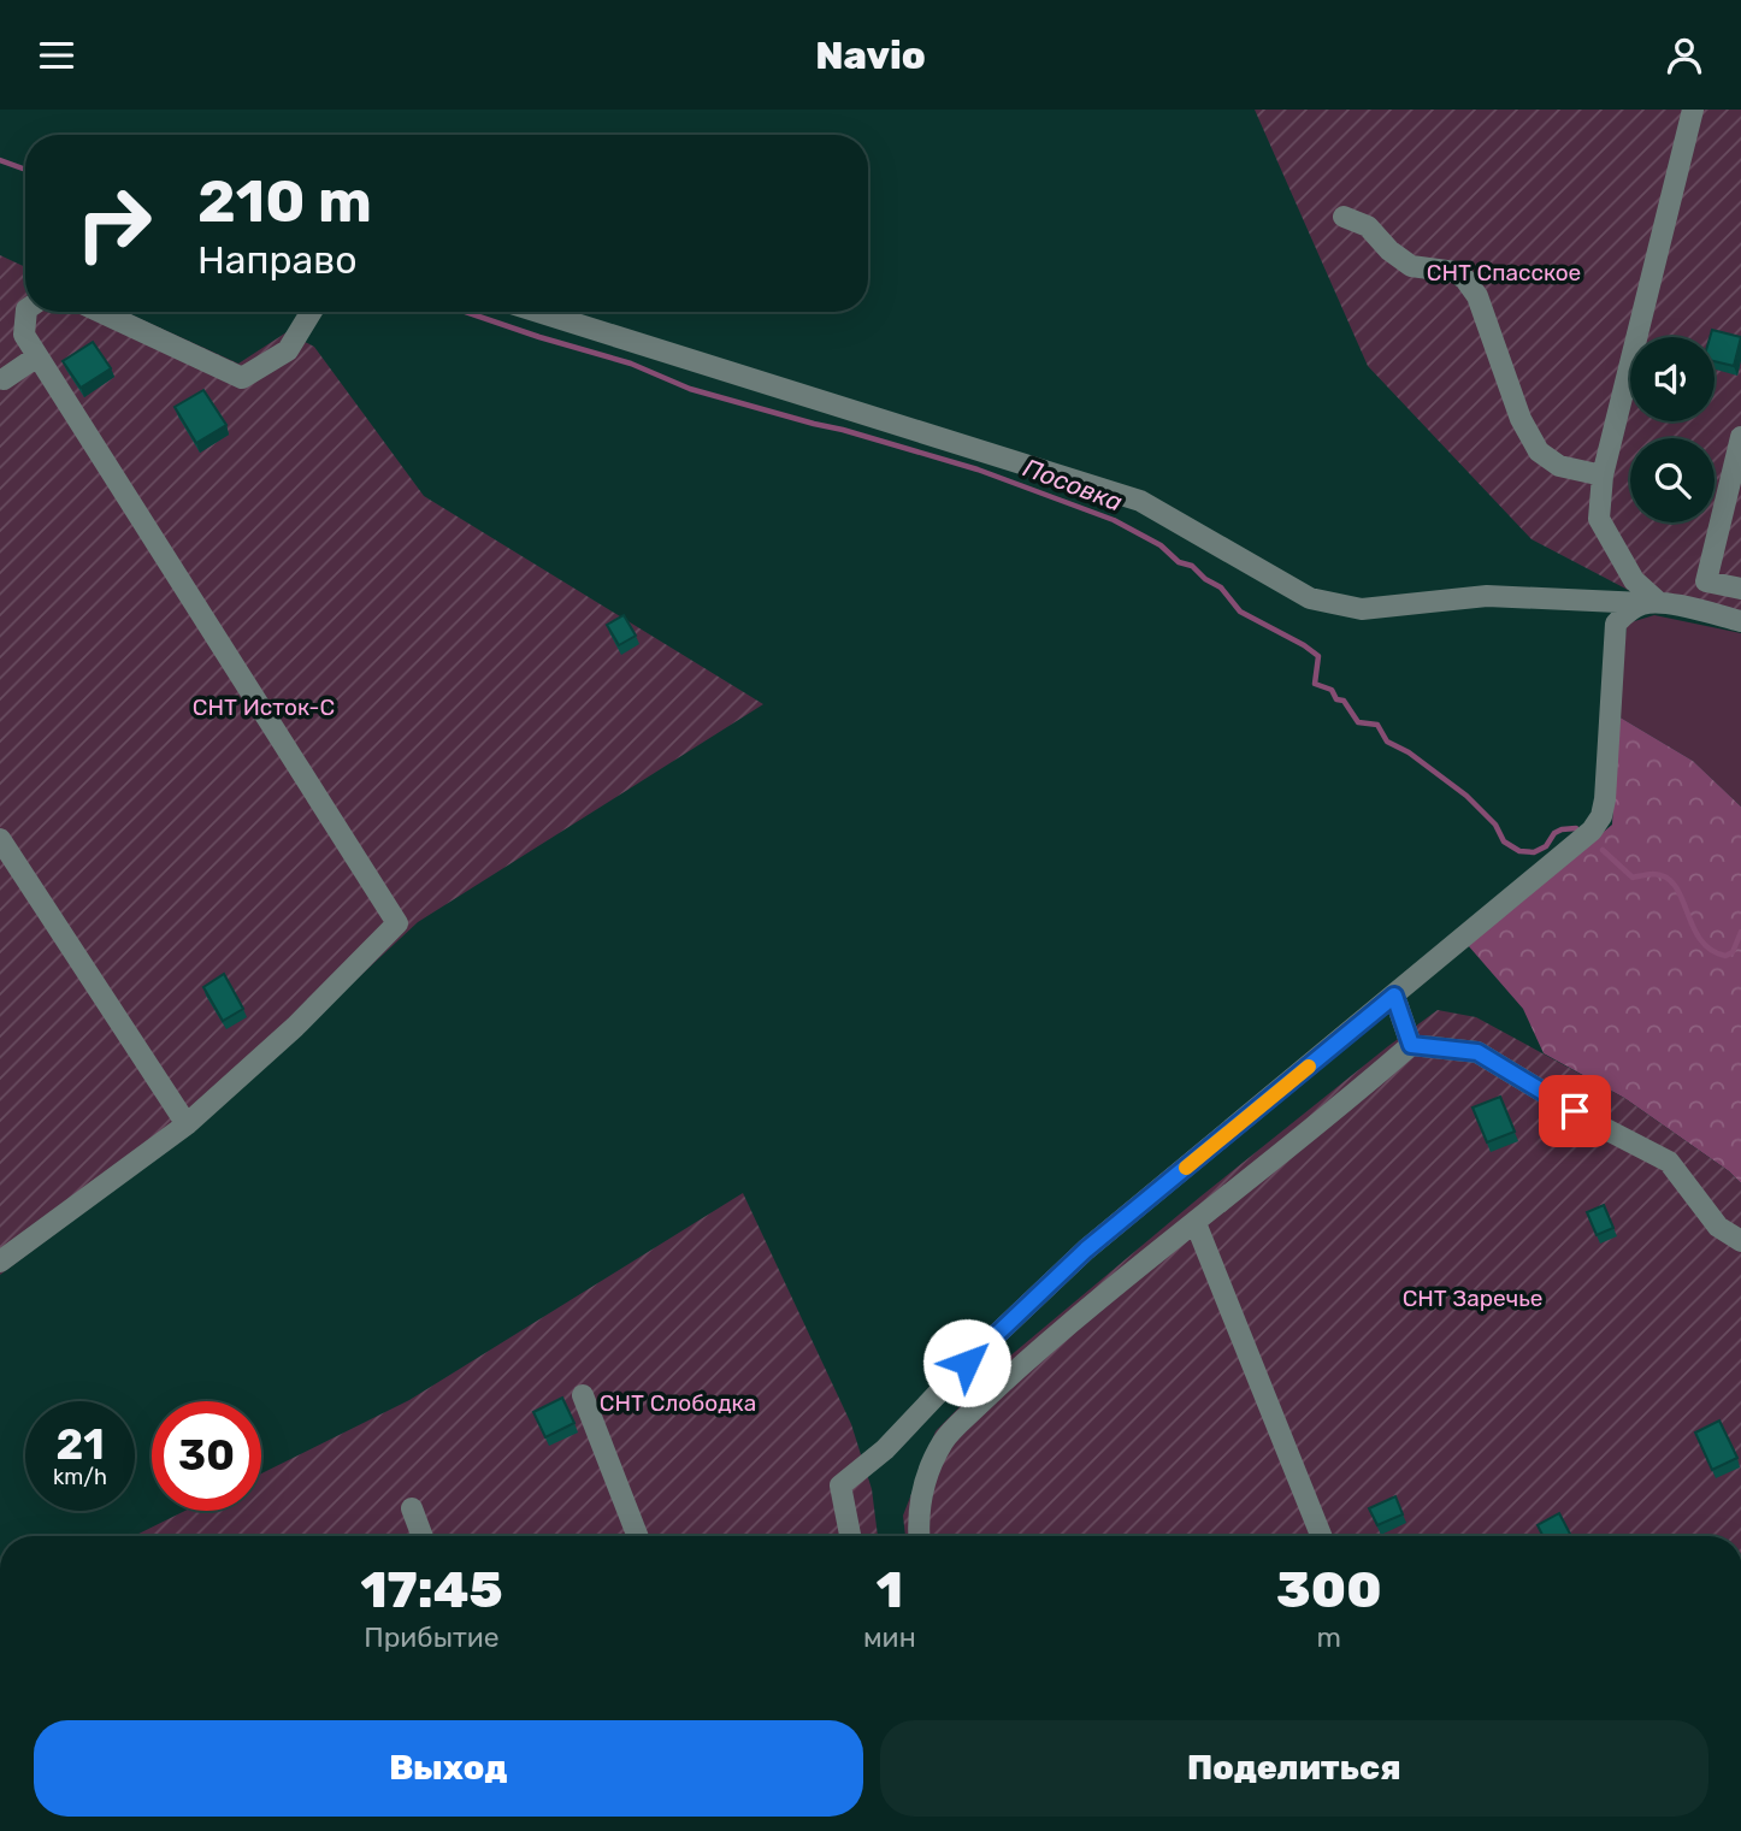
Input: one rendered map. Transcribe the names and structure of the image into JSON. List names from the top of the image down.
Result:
{
  "water": ["Посовка"],
  "parks": [
    "СНТ Спасское",
    "СНТ Исток-С",
    "СНТ Заречье",
    "СНТ Слободка"
  ],
  "page": {
    "header": "Navio",
    "turn": ["210 m", "Направо"],
    "speed": "21 km/h",
    "limit": "30",
    "eta": [
      "17:45",
      "Прибытие",
      "1",
      "мин",
      "300",
      "m"
    ],
    "buttons": ["Выход", "Поделиться"]
  }
}
